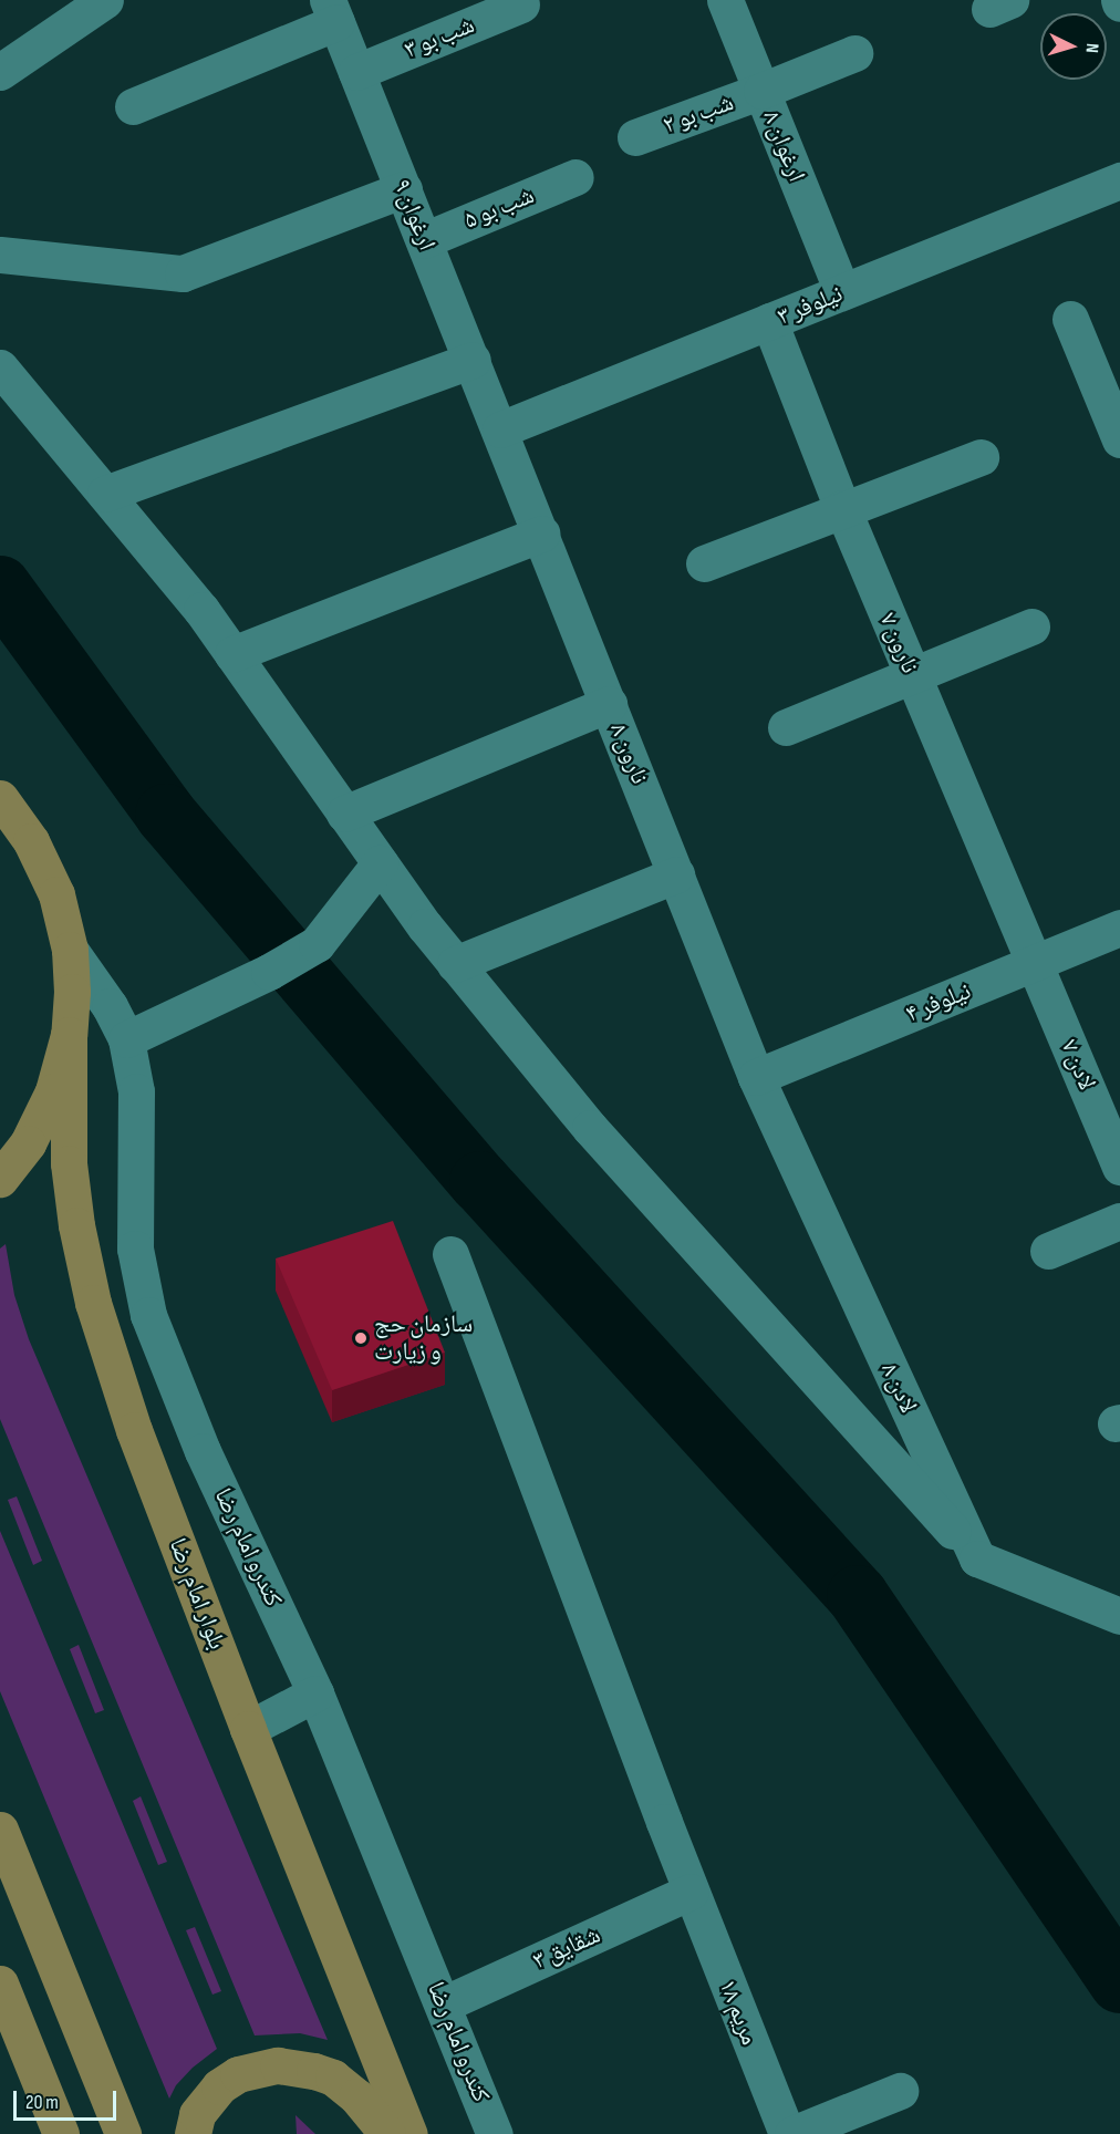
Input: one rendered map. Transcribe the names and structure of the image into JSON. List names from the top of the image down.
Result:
{
  "streets": {
    "main road": ["بلوار امام رضا"],
    "street": [
      "شب بو ۳",
      "شب بو ۲",
      "ارغوان ۸",
      "شب بو ۵",
      "ارغوان ۹",
      "نیلوفر ۳",
      "نارون ۷",
      "نارون ۸",
      "نیلوفر ۴",
      "لادن ۷",
      "لادن ۸",
      "کندرو امام رضا",
      "شقایق ۳",
      "مریم ۱۸"
    ]
  },
  "crossings": [
    ["شب بو ۳", "ارغوان ۹"],
    ["شب بو ۲", "ارغوان ۸"],
    ["ارغوان ۸", "نیلوفر ۳"],
    ["شب بو ۵", "ارغوان ۹"],
    ["ارغوان ۹", "نیلوفر ۳"],
    ["ارغوان ۹", "نارون ۸"],
    ["نیلوفر ۳", "نارون ۷"],
    ["نیلوفر ۳", "نارون ۸"],
    ["نارون ۷", "نیلوفر ۴"],
    ["نارون ۷", "لادن ۷"],
    ["نارون ۸", "نیلوفر ۴"],
    ["نارون ۸", "لادن ۸"],
    ["نیلوفر ۴", "لادن ۷"],
    ["نیلوفر ۴", "لادن ۸"],
    ["کندرو امام رضا", "شقایق ۳"],
    ["شقایق ۳", "مریم ۱۸"]
  ],
  "places": ["سازمان حج و زیارت"],
  "scale_bar": "20 m",
  "north": "right"
}
